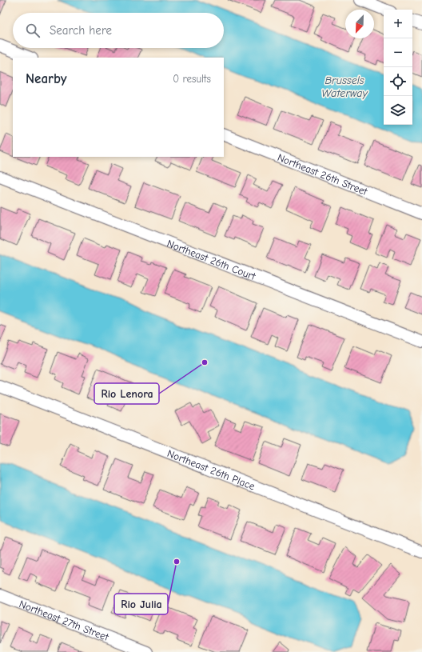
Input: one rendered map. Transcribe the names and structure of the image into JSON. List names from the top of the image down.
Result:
{
  "streets": {
    "street": [
      "Northeast 26th Street",
      "Northeast 26th Court",
      "Northeast 26th Place",
      "Northeast 27th Street"
    ]
  },
  "water": ["Brussels Waterway"],
  "places": ["Rio Lenora", "Rio Julia"],
  "north": "bottom left",
  "page": {
    "map_buttons": ["+", "−"],
    "search": "Search here",
    "heading": ["Nearby", "0 results"]
  }
}
